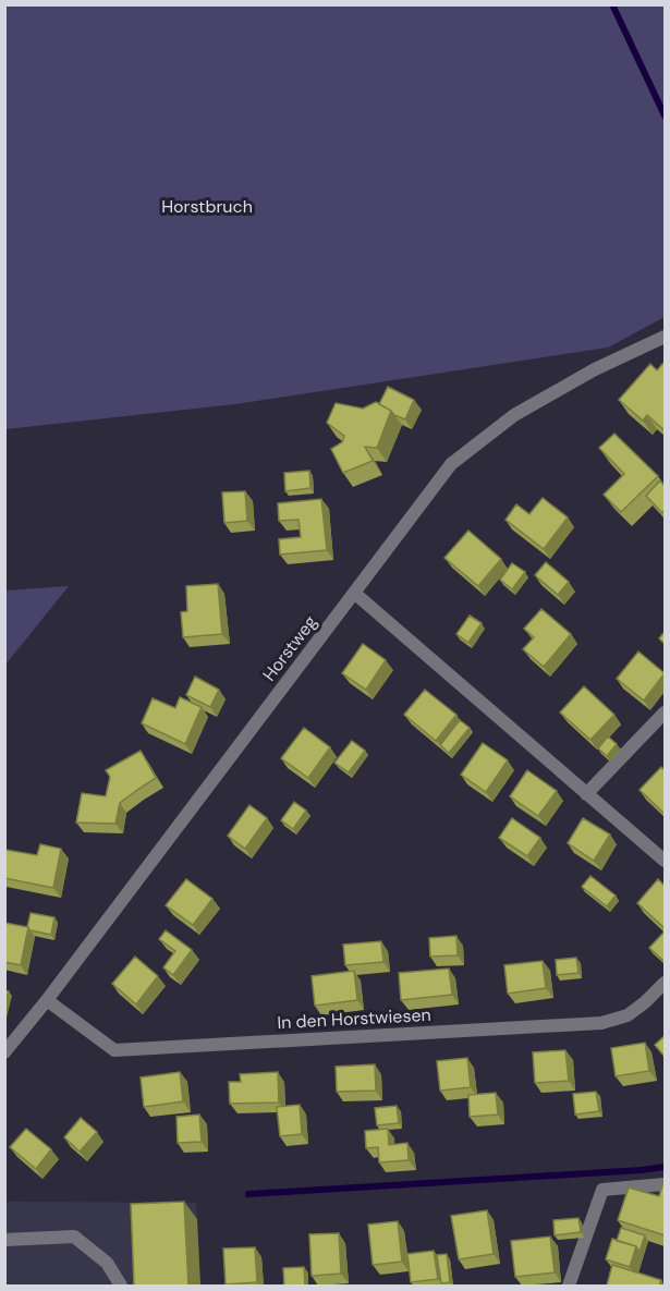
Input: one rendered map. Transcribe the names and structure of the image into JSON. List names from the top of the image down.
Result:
{
  "streets": {
    "street": ["Horstweg", "In den Horstwiesen"]
  },
  "crossings": [
    ["Horstweg", "In den Horstwiesen"]
  ],
  "parks": ["Horstbruch"]
}
